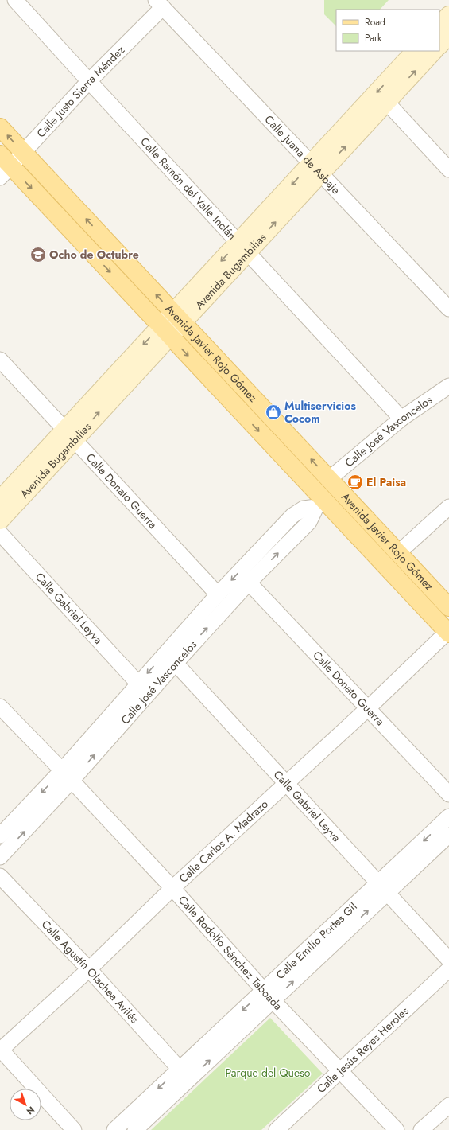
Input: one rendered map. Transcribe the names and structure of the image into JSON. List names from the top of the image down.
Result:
{
  "streets": {
    "main road": ["Avenida Bugambilias", "Avenida Javier Rojo Gómez"],
    "street": [
      "Calle Justo Sierra Méndez",
      "Calle Juana de Asbaje",
      "Calle Ramón del Valle Inclán",
      "Calle José Vasconcelos",
      "Calle Donato Guerra",
      "Calle Gabriel Leyva",
      "Calle Carlos A. Madrazo",
      "Calle Emilio Portes Gil",
      "Calle Rodolfo Sánchez Taboada",
      "Calle Agustín Olachea Avilés",
      "Calle Jesús Reyes Heroles"
    ]
  },
  "crossings": [
    ["Calle Justo Sierra Méndez", "Calle Juana de Asbaje"],
    ["Calle Justo Sierra Méndez", "Calle Ramón del Valle Inclán"],
    ["Calle Justo Sierra Méndez", "Avenida Javier Rojo Gómez"],
    ["Calle Juana de Asbaje", "Avenida Bugambilias"],
    ["Calle Ramón del Valle Inclán", "Avenida Bugambilias"],
    ["Calle Ramón del Valle Inclán", "Calle José Vasconcelos"],
    ["Avenida Bugambilias", "Avenida Javier Rojo Gómez"],
    ["Avenida Bugambilias", "Calle Donato Guerra"],
    ["Avenida Javier Rojo Gómez", "Calle José Vasconcelos"],
    ["Avenida Javier Rojo Gómez", "Calle Carlos A. Madrazo"],
    ["Calle José Vasconcelos", "Calle Donato Guerra"],
    ["Calle José Vasconcelos", "Calle Gabriel Leyva"],
    ["Calle José Vasconcelos", "Calle Rodolfo Sánchez Taboada"],
    ["Calle Donato Guerra", "Calle Carlos A. Madrazo"],
    ["Calle Gabriel Leyva", "Calle Carlos A. Madrazo"],
    ["Calle Gabriel Leyva", "Calle Emilio Portes Gil"],
    ["Calle Carlos A. Madrazo", "Calle Rodolfo Sánchez Taboada"],
    ["Calle Carlos A. Madrazo", "Calle Agustín Olachea Avilés"],
    ["Calle Emilio Portes Gil", "Calle Rodolfo Sánchez Taboada"],
    ["Calle Emilio Portes Gil", "Calle Agustín Olachea Avilés"],
    ["Calle Rodolfo Sánchez Taboada", "Calle Jesús Reyes Heroles"]
  ],
  "parks": ["Parque del Queso"],
  "places": {
    "school or university": ["Ocho de Octubre"],
    "shop": ["Multiservicios Cocom"],
    "cafe": ["El Paisa"]
  },
  "legend": ["Road", "Park"],
  "north": "bottom right"
}
